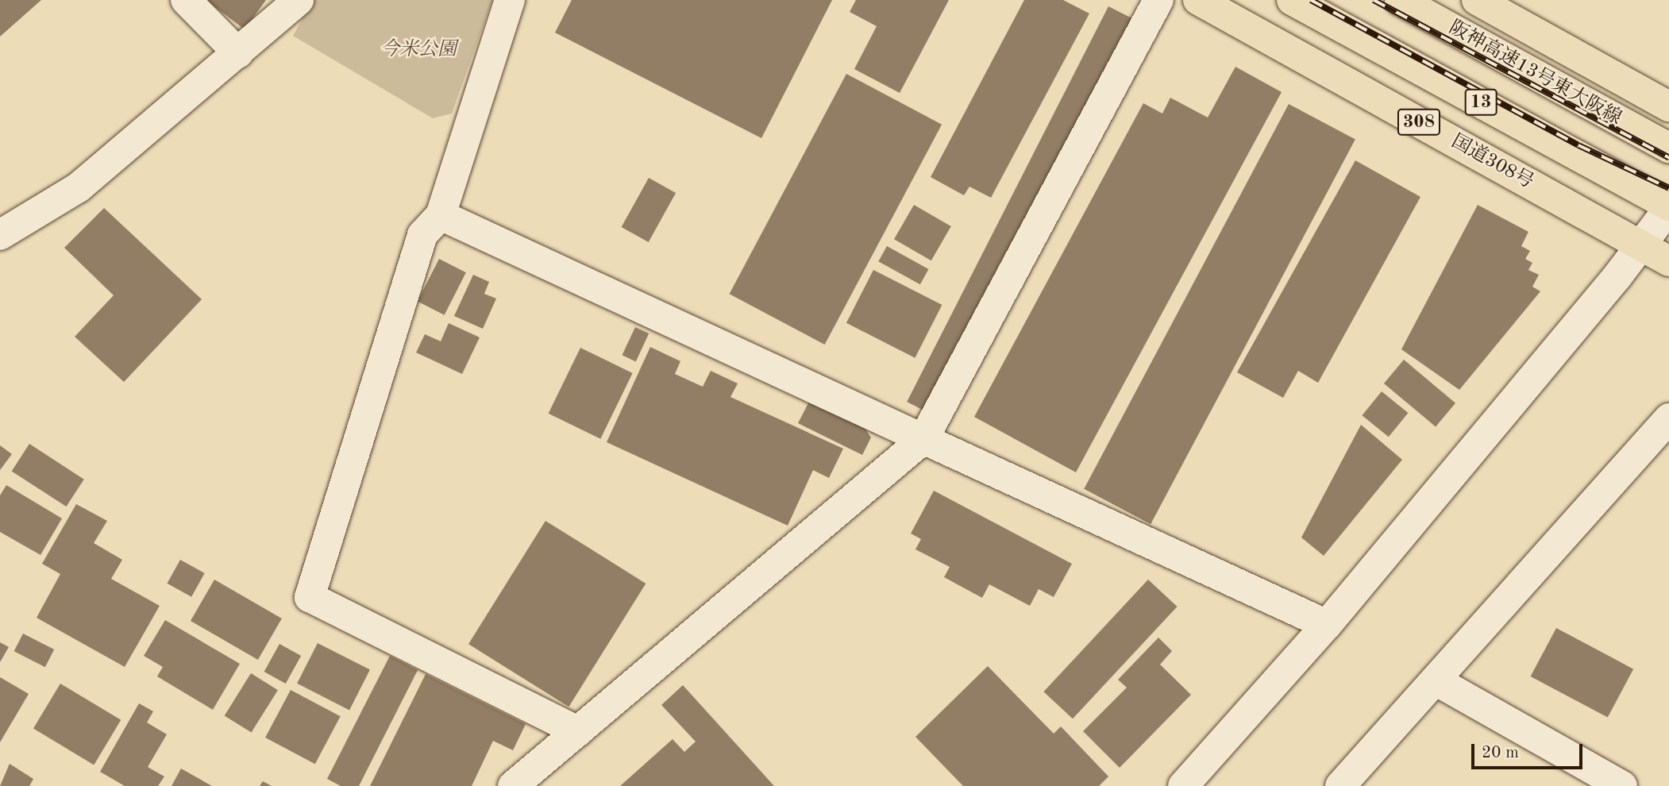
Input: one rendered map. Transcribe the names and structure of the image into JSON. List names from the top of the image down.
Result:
{
  "streets": {
    "highway": [
      "阪神高速13号東大阪線",
      "13",
      "308",
      "国道308号"
    ]
  },
  "parks": ["今米公園"],
  "scale_bar": "20 m"
}
